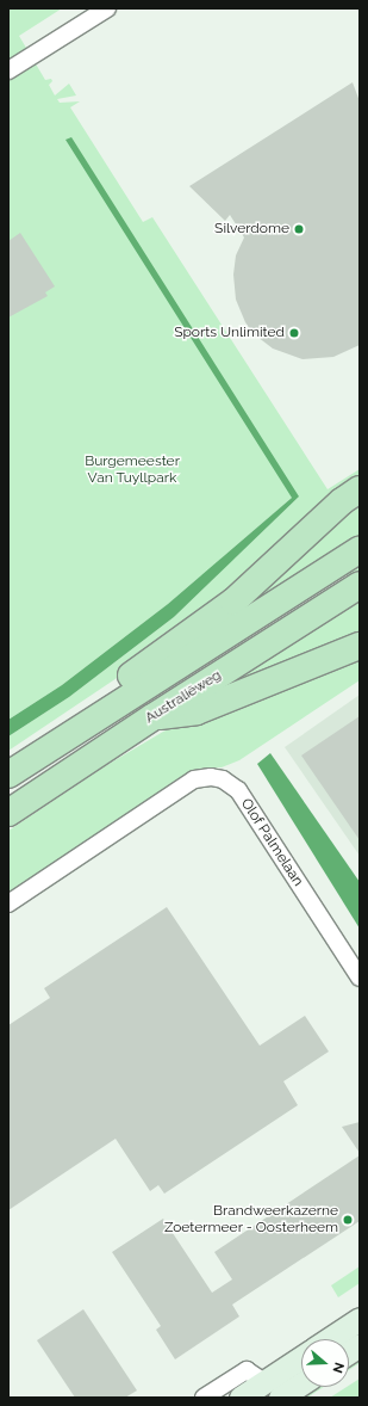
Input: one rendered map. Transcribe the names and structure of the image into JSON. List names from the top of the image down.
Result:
{
  "streets": {
    "main road": ["Australiëweg"],
    "street": ["Olof Palmelaan"]
  },
  "parks": ["Burgemeester Van Tuyllpark"],
  "places": ["Silverdome", "Sports Unlimited", "Brandweerkazerne Zoetermeer - Oosterheem"],
  "north": "right"
}
